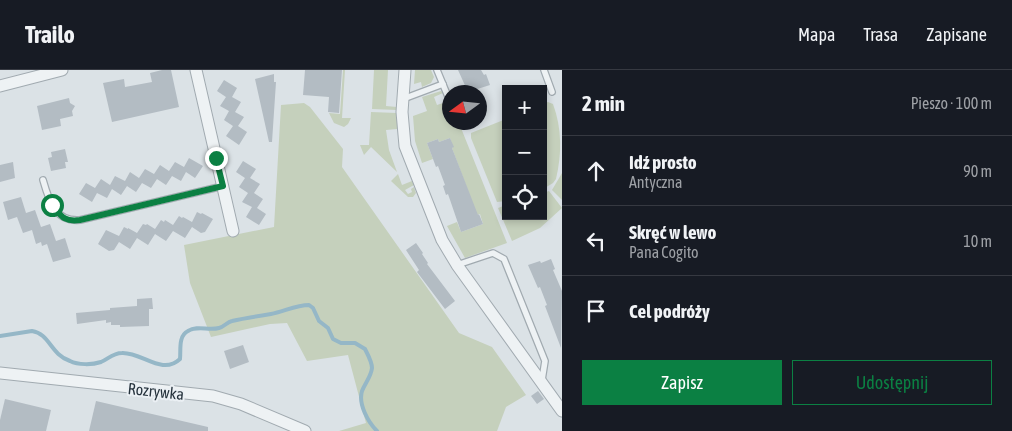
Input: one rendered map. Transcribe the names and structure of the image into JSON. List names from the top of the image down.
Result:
{
  "streets": {
    "street": ["Rozrywka"]
  },
  "north": "left",
  "page": {
    "header": "Trailo",
    "nav": ["Mapa", "Trasa", "Zapisane"],
    "heading": ["2 min", "Pieszo · 100 m"],
    "map_buttons": ["+", "−"],
    "list": [
      ["Idź prosto", "Antyczna", "90 m"],
      ["Skręć w lewo", "Pana Cogito", "10 m"],
      "Cel podróży"
    ],
    "buttons": ["Zapisz", "Udostępnij"]
  }
}
